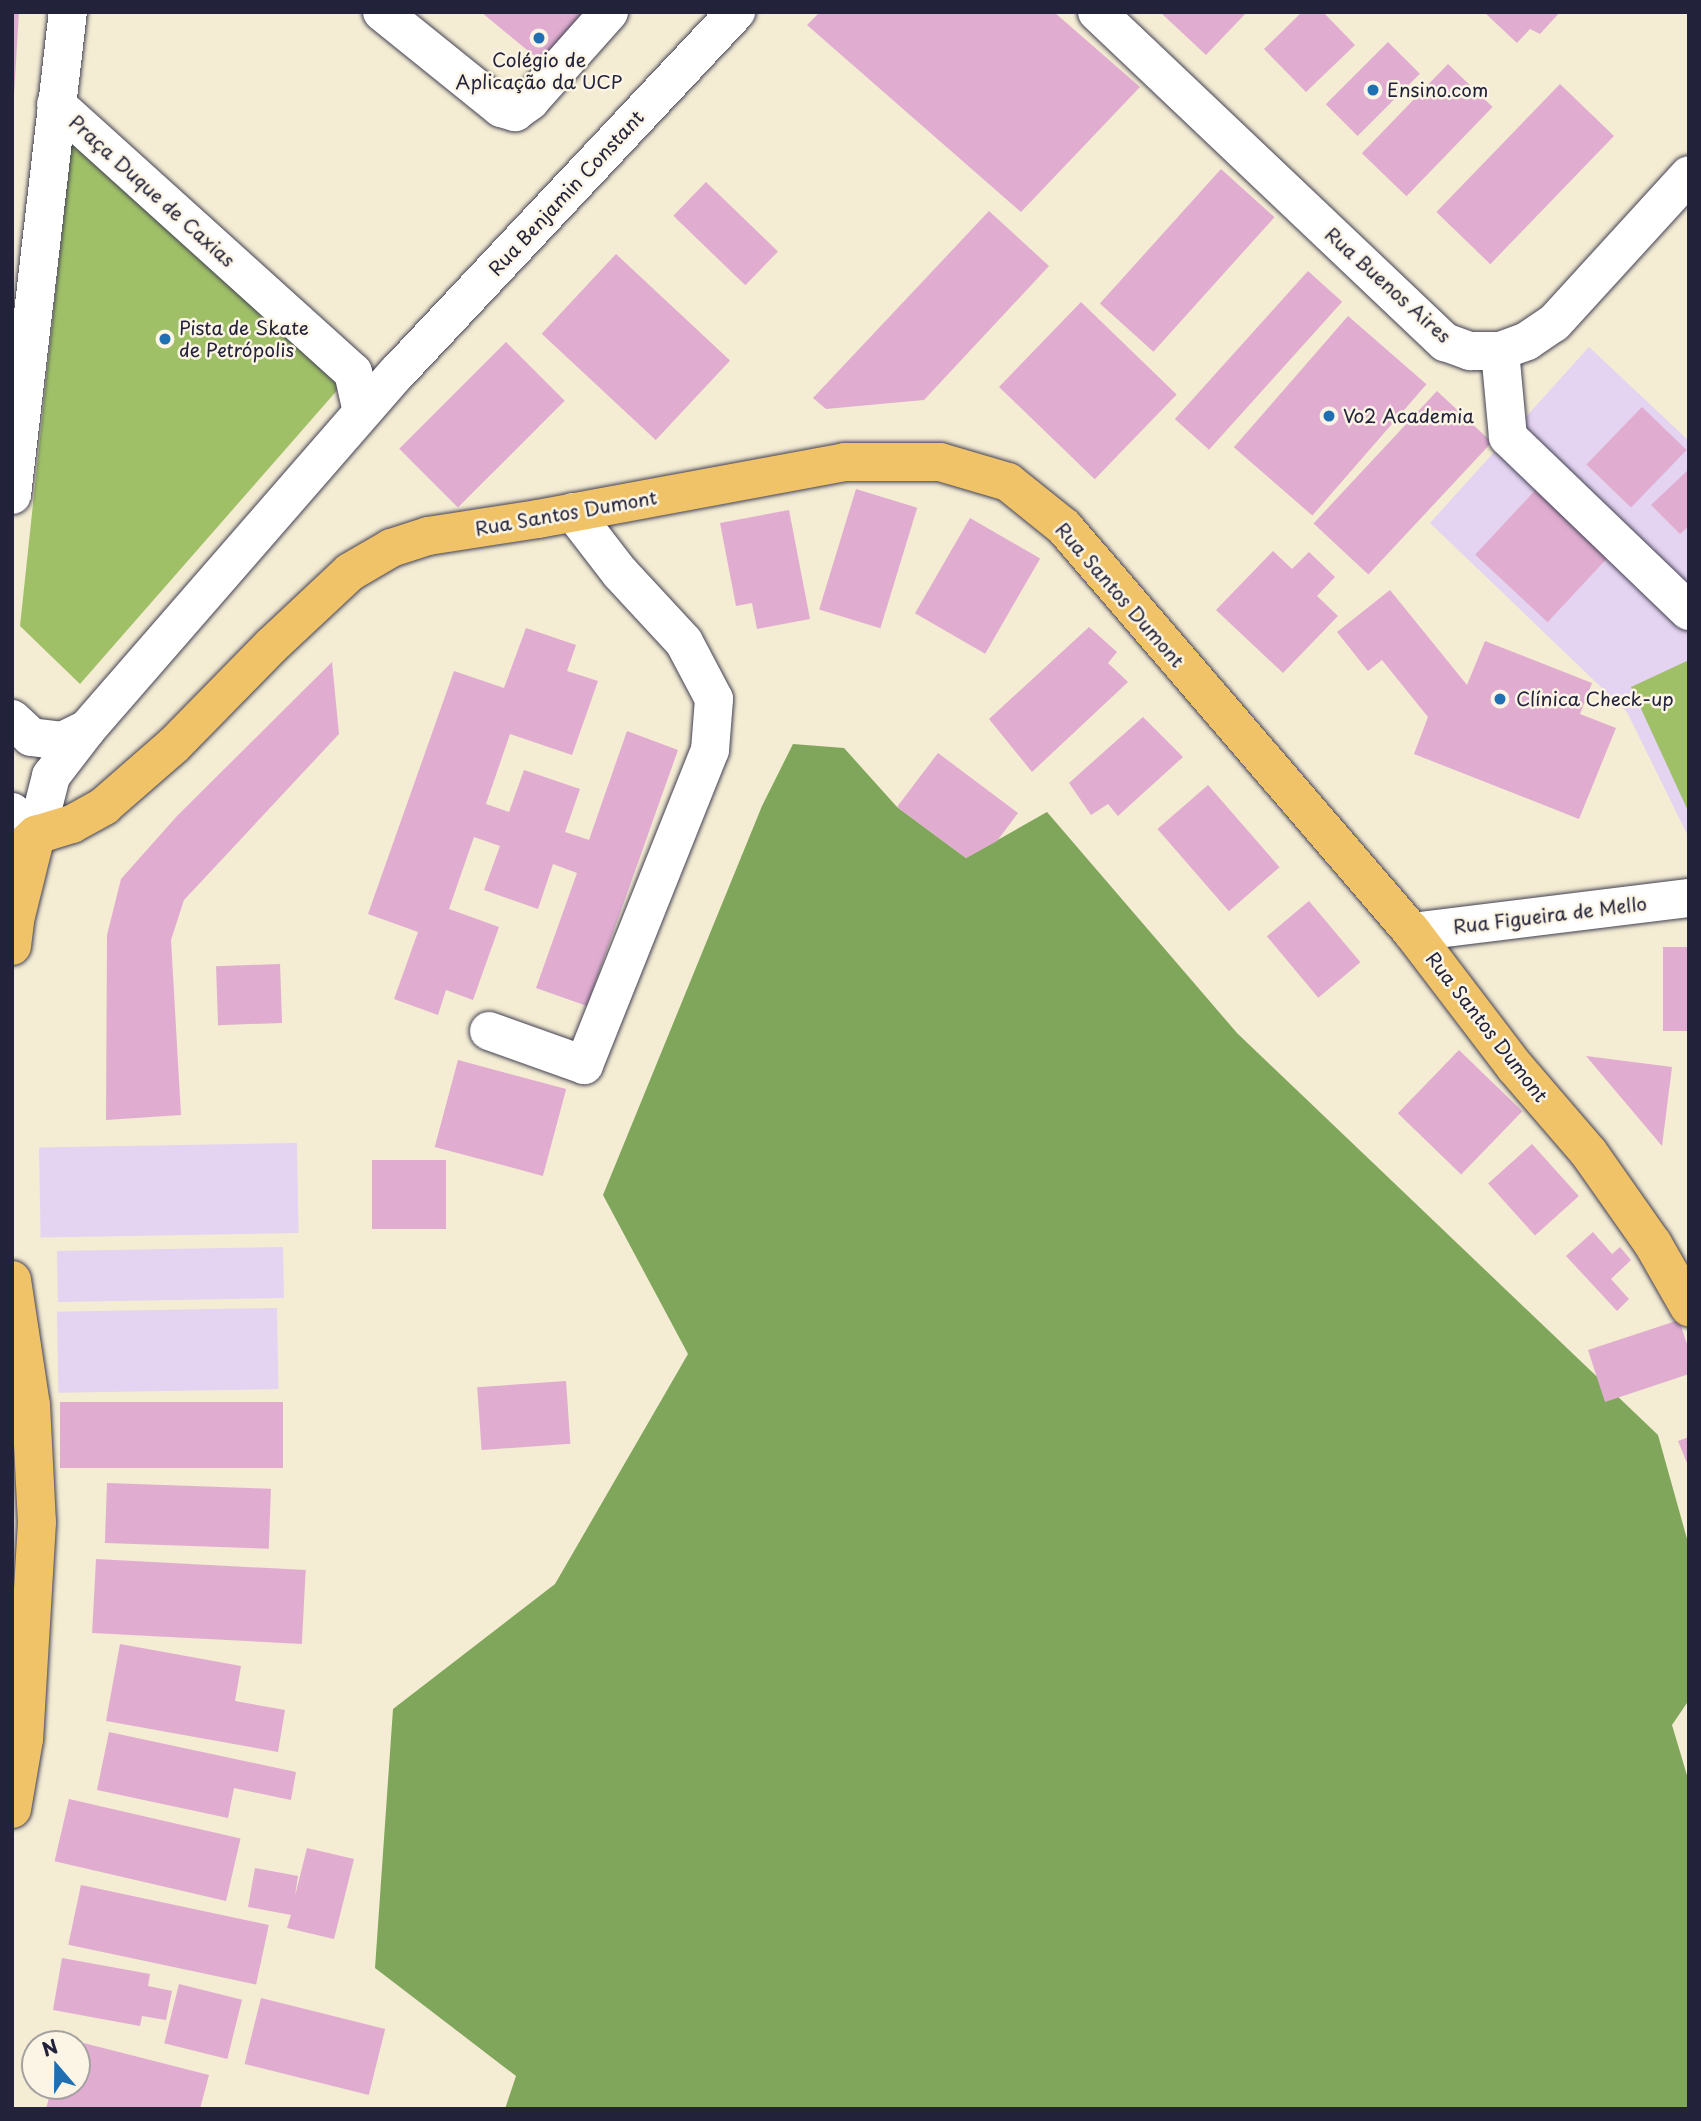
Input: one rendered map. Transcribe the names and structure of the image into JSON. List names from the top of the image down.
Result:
{
  "streets": {
    "main road": ["Rua Santos Dumont"],
    "street": [
      "Praça Duque de Caxias",
      "Rua Benjamin Constant",
      "Rua Buenos Aires",
      "Rua Figueira de Mello"
    ]
  },
  "crossings": [
    ["Rua Santos Dumont", "Rua Figueira de Mello"]
  ],
  "places": [
    "Colégio de Aplicação da UCP",
    "Ensino.com",
    "Pista de Skate de Petrópolis",
    "Vo2 Academia",
    "Clínica Check-up"
  ],
  "north": "top"
}
